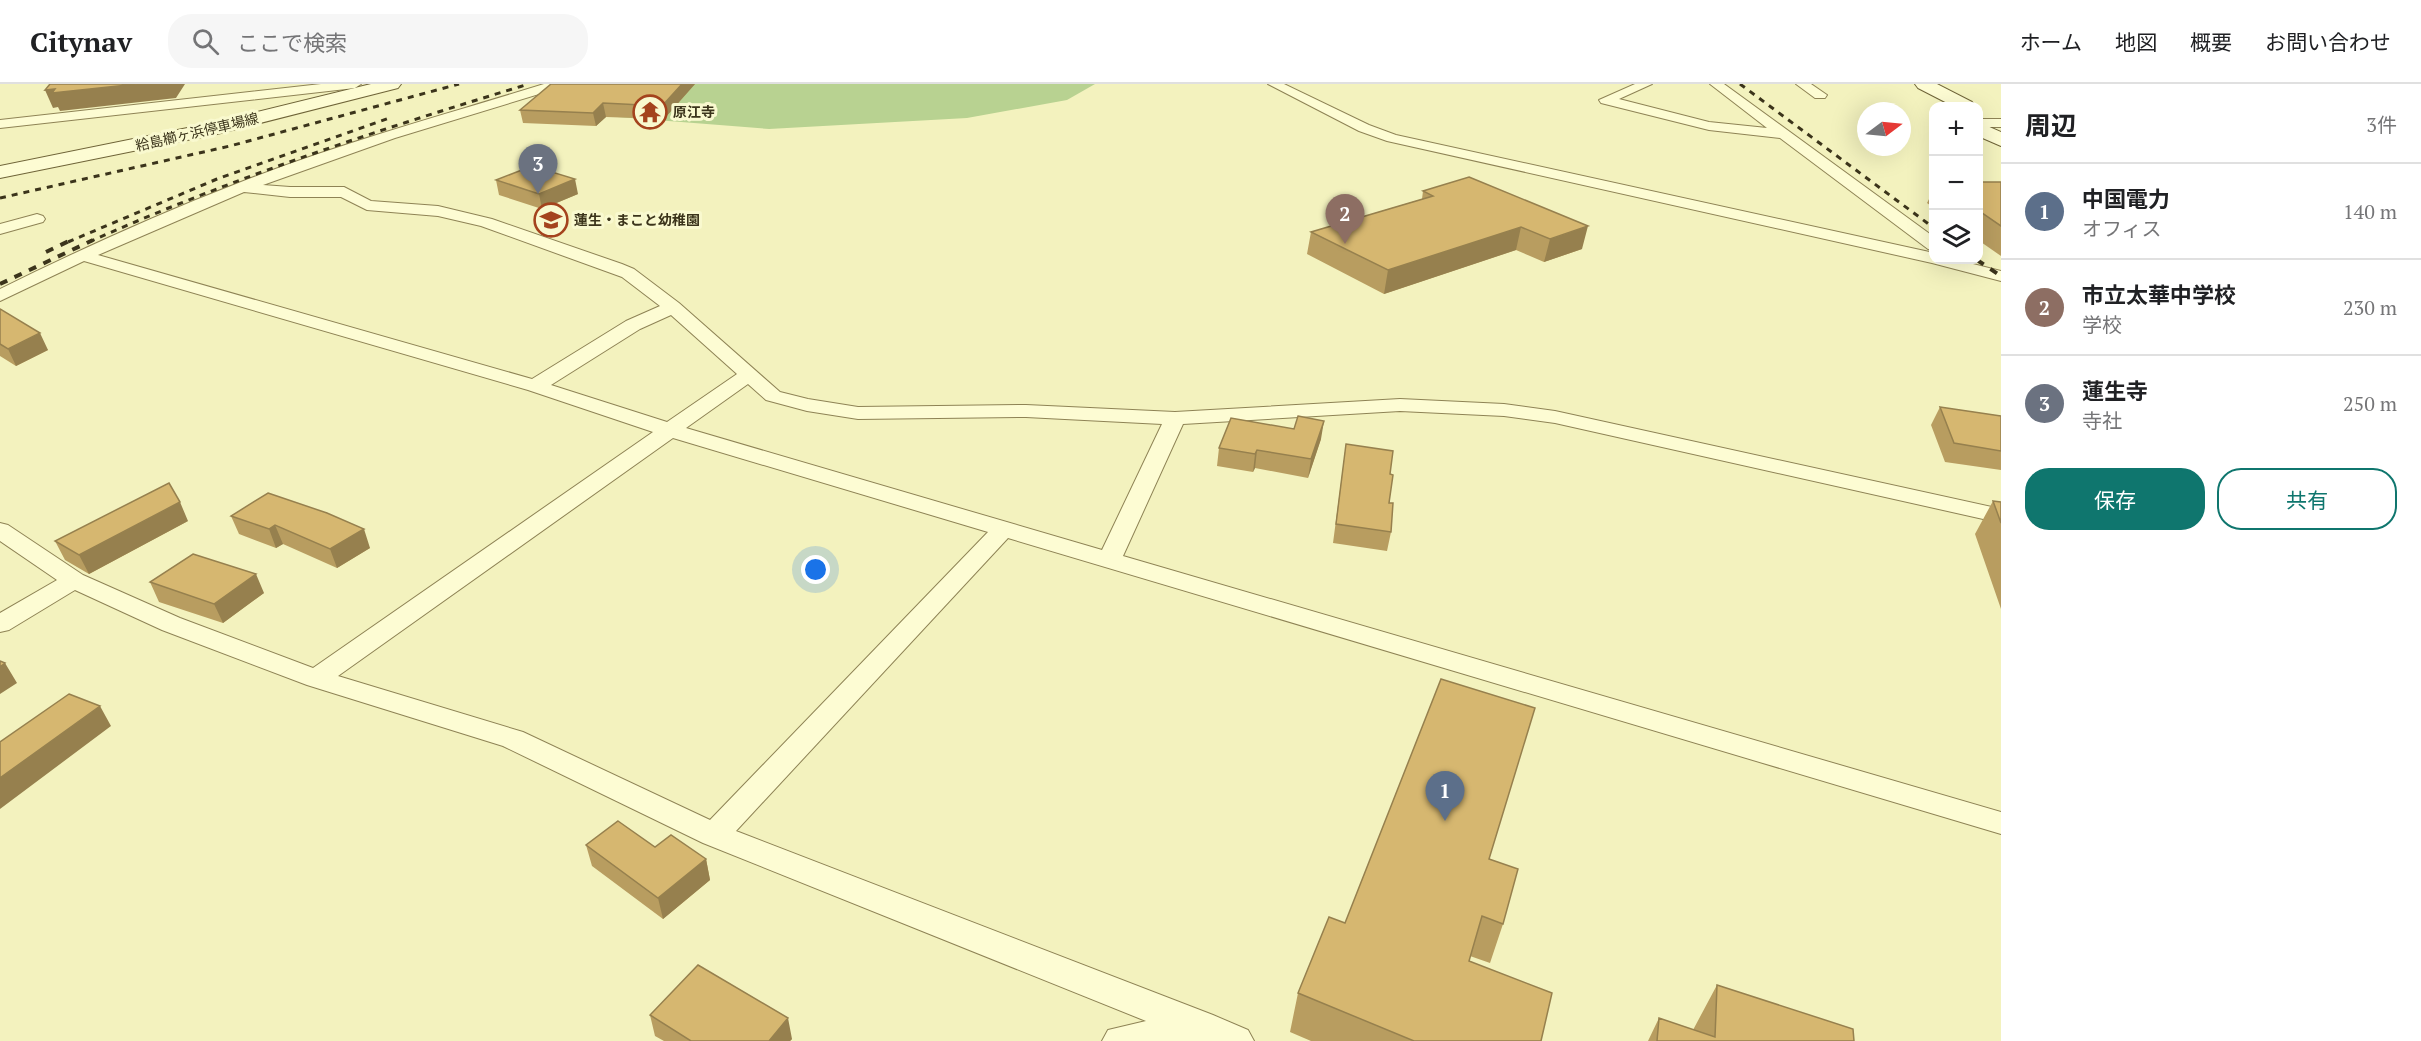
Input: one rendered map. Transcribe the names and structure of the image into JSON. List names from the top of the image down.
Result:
{
  "streets": {
    "main road": ["粭島櫛ヶ浜停車場線"]
  },
  "places": {
    "temple": ["原江寺"],
    "school or university": ["蓮生・まこと幼稚園"]
  },
  "north": "right",
  "page": {
    "header": "Citynav",
    "search": "ここで検索",
    "nav": [
      "ホーム",
      "地図",
      "概要",
      "お問い合わせ"
    ],
    "heading": ["周辺", "3件"],
    "map_buttons": ["+", "−"],
    "pins": ["3", "2", "1"],
    "list": [
      {
        "mark": "1",
        "name": "中国電力",
        "note": "オフィス",
        "value": "140 m"
      },
      {
        "mark": "2",
        "name": "市立太華中学校",
        "note": "学校",
        "value": "230 m"
      },
      {
        "mark": "3",
        "name": "蓮生寺",
        "note": "寺社",
        "value": "250 m"
      }
    ],
    "buttons": ["保存", "共有"]
  }
}
